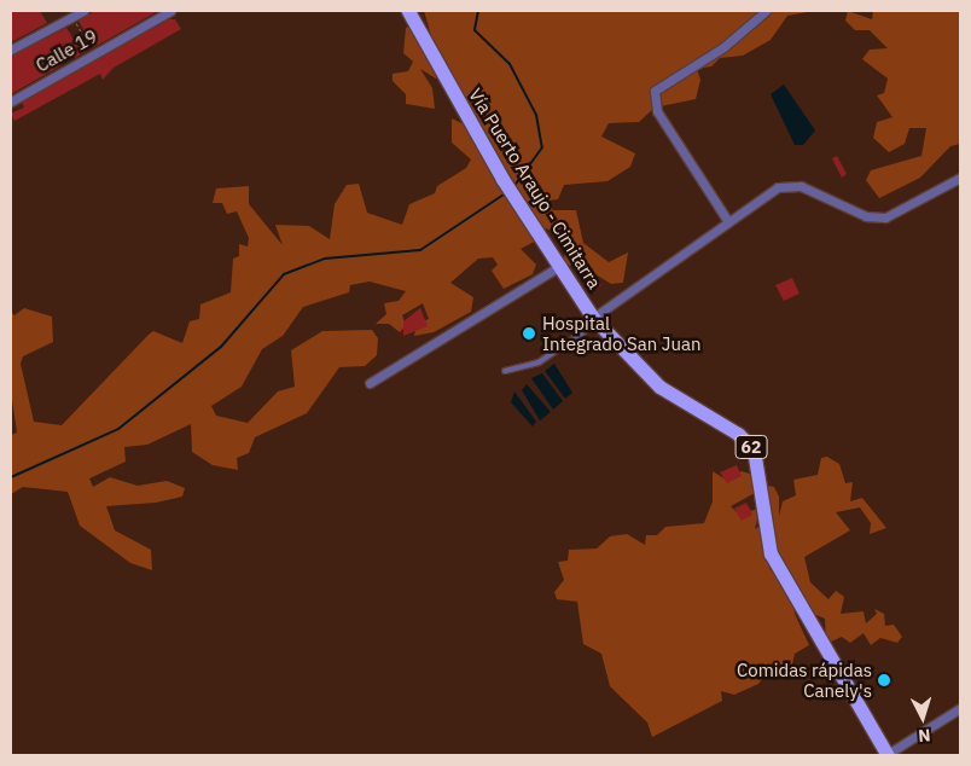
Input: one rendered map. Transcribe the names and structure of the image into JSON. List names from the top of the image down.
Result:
{
  "streets": {
    "main road": ["Vía Puerto Araujo - Cimitarra", "62"],
    "street": ["Calle 19"]
  },
  "places": ["Hospital Integrado San Juan", "Comidas rápidas Canely's"],
  "north": "bottom"
}
